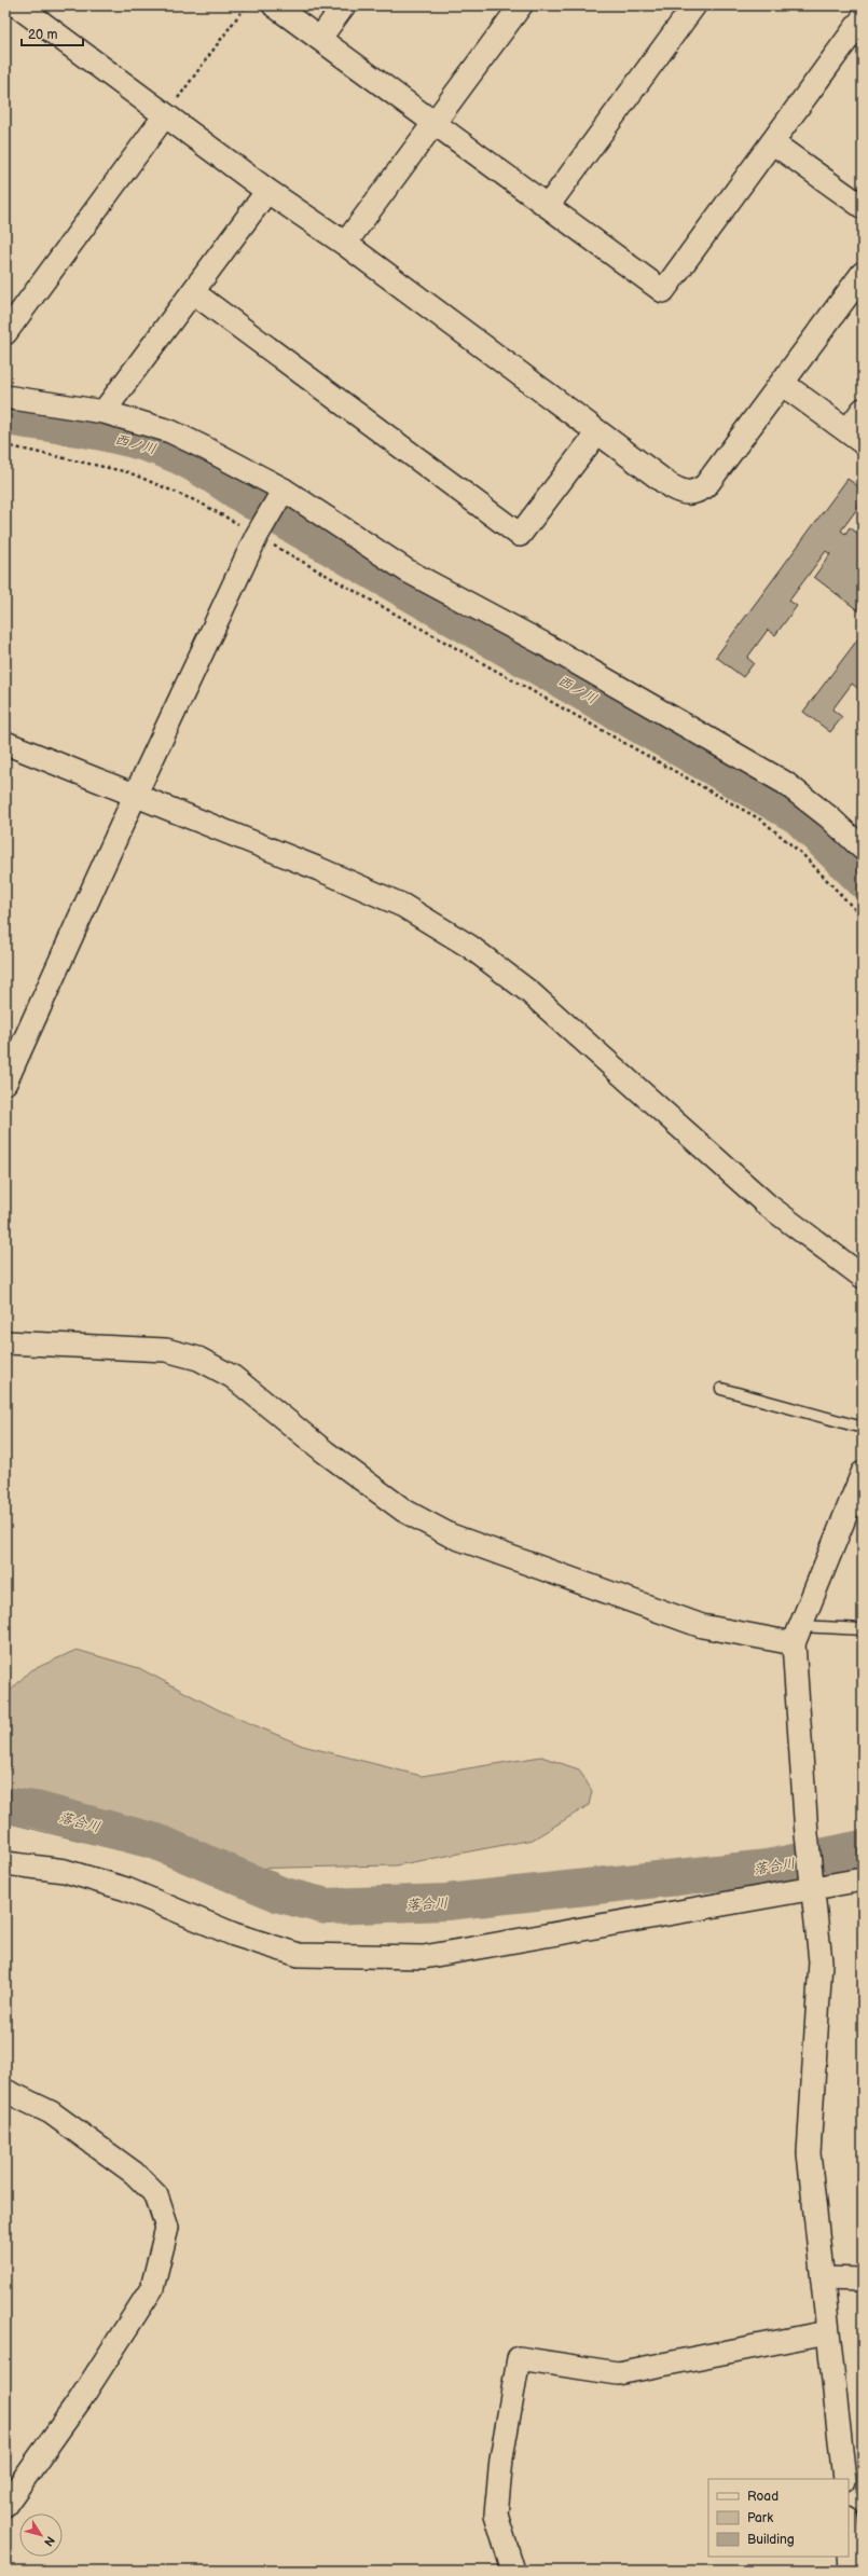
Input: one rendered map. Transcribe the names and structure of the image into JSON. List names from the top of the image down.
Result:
{
  "water": ["西ノ川", "落合川"],
  "legend": ["Road", "Park", "Building"],
  "scale_bar": "20 m",
  "north": "bottom right"
}
